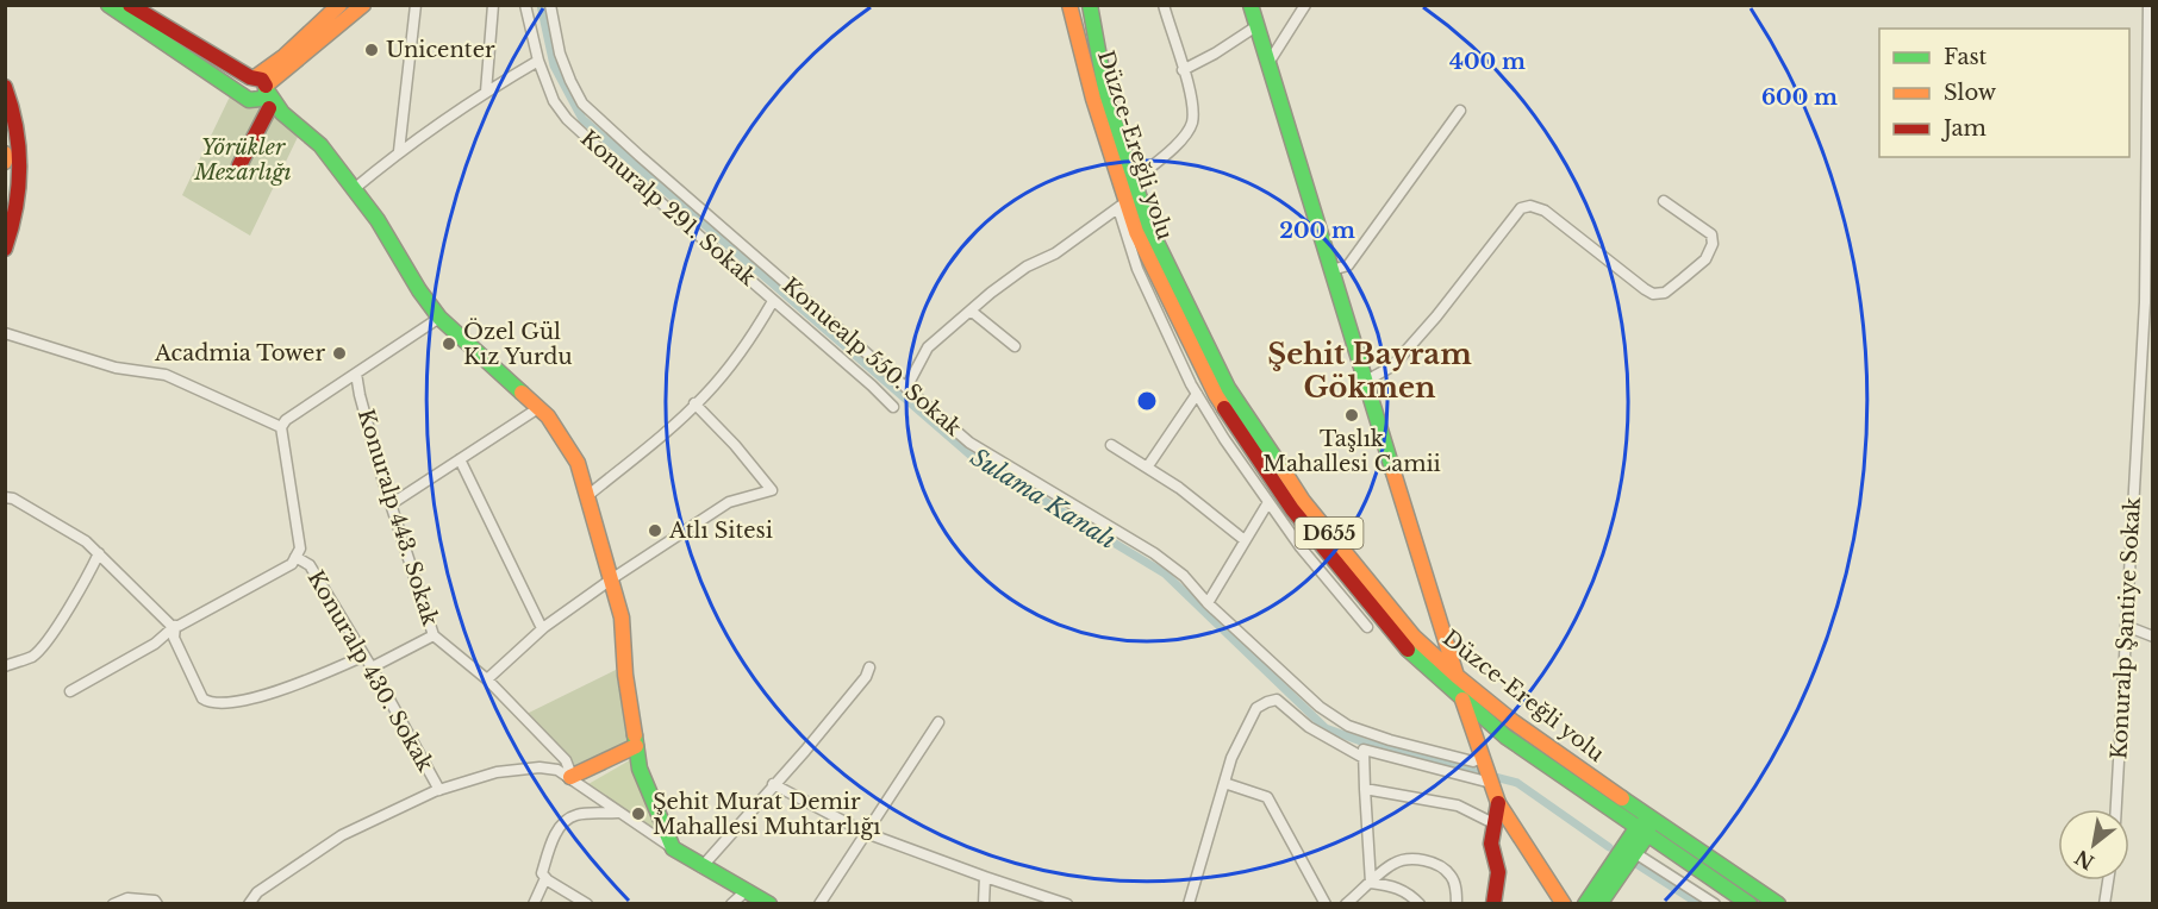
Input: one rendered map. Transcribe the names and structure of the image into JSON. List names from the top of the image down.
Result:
{
  "streets": {
    "main road": ["Düzce-Ereğli yolu", "D655"],
    "street": [
      "Konuralp 291. Sokak",
      "Konuealp 550. Sokak",
      "Konuralp 443. Sokak",
      "Konuralp Şantiye Sokak",
      "Konuralp 430. Sokak"
    ]
  },
  "districts": ["Şehit Bayram Gökmen"],
  "water": ["Sulama Kanalı"],
  "parks": ["Yörükler Mezarlığı"],
  "places": [
    "Unicenter",
    "Özel Gül Kız Yurdu",
    "Acadmia Tower",
    "Taşlık Mahallesi Camii",
    "Atlı Sitesi",
    "Şehit Murat Demir Mahallesi Muhtarlığı"
  ],
  "legend": ["Fast", "Slow", "Jam"],
  "north": "bottom left",
  "rings": ["400 m", "600 m", "200 m"]
}
